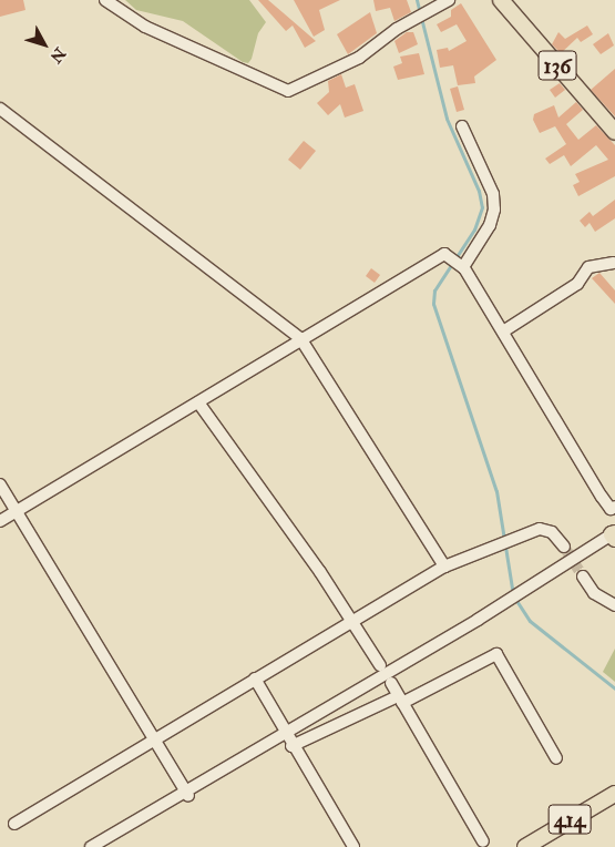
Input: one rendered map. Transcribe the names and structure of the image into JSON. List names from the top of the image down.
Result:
{
  "streets": {
    "highway": ["136", "414"]
  },
  "north": "bottom right"
}
